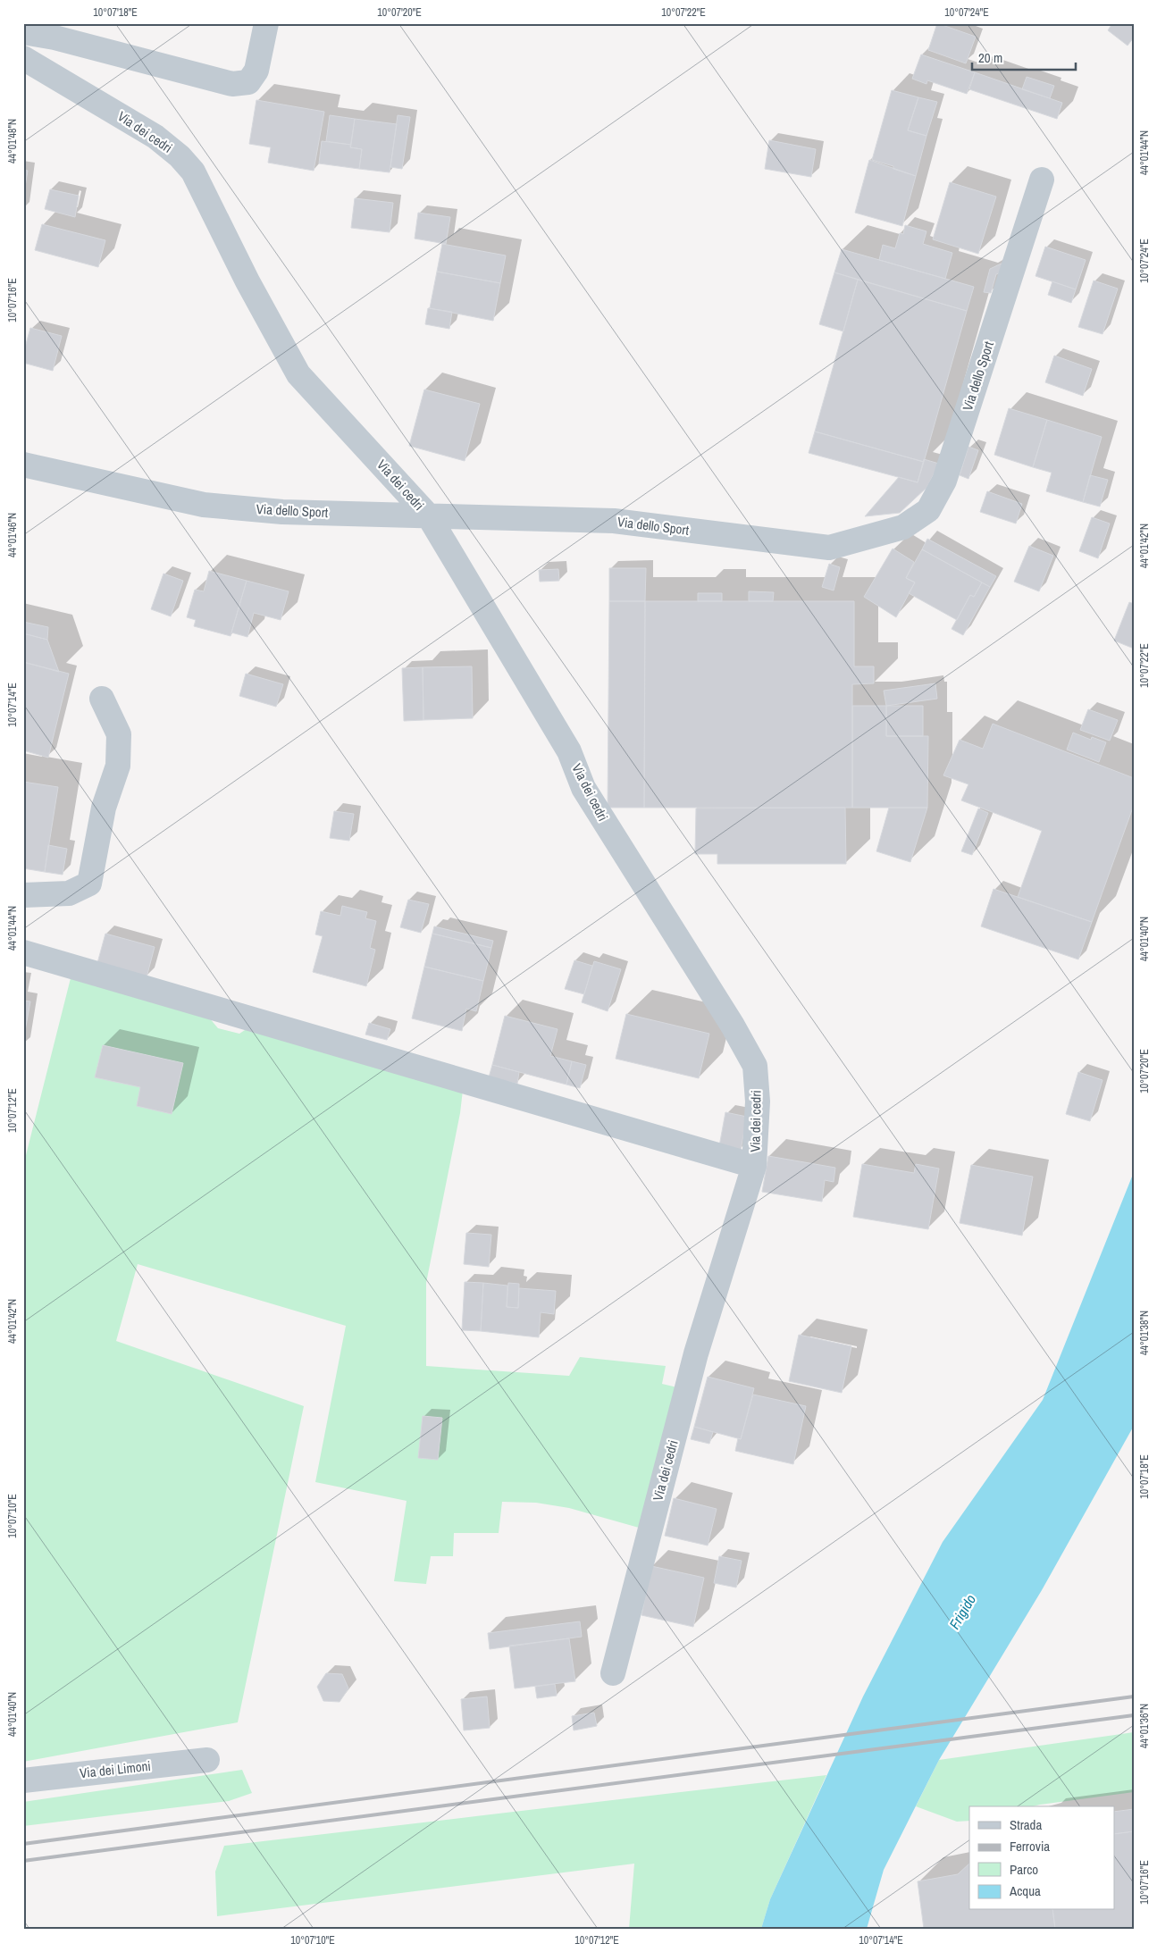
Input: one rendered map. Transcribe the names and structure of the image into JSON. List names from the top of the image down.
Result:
{
  "streets": {
    "street": ["Via dei cedri", "Via dello Sport", "Via dei Limoni"]
  },
  "crossings": [
    ["Via dei cedri", "Via dello Sport"]
  ],
  "water": ["Frigido"],
  "legend": [
    "Strada",
    "Ferrovia",
    "Parco",
    "Acqua"
  ],
  "scale_bar": "20 m",
  "coordinates": [
    "10°07'18\"E",
    "10°07'20\"E",
    "10°07'22\"E",
    "10°07'24\"E",
    "44°01'48\"N",
    "44°01'44\"N",
    "10°07'16\"E",
    "44°01'46\"N",
    "44°01'42\"N",
    "10°07'14\"E",
    "44°01'40\"N",
    "10°07'12\"E",
    "44°01'38\"N",
    "10°07'10\"E",
    "44°01'36\"N"
  ]
}
